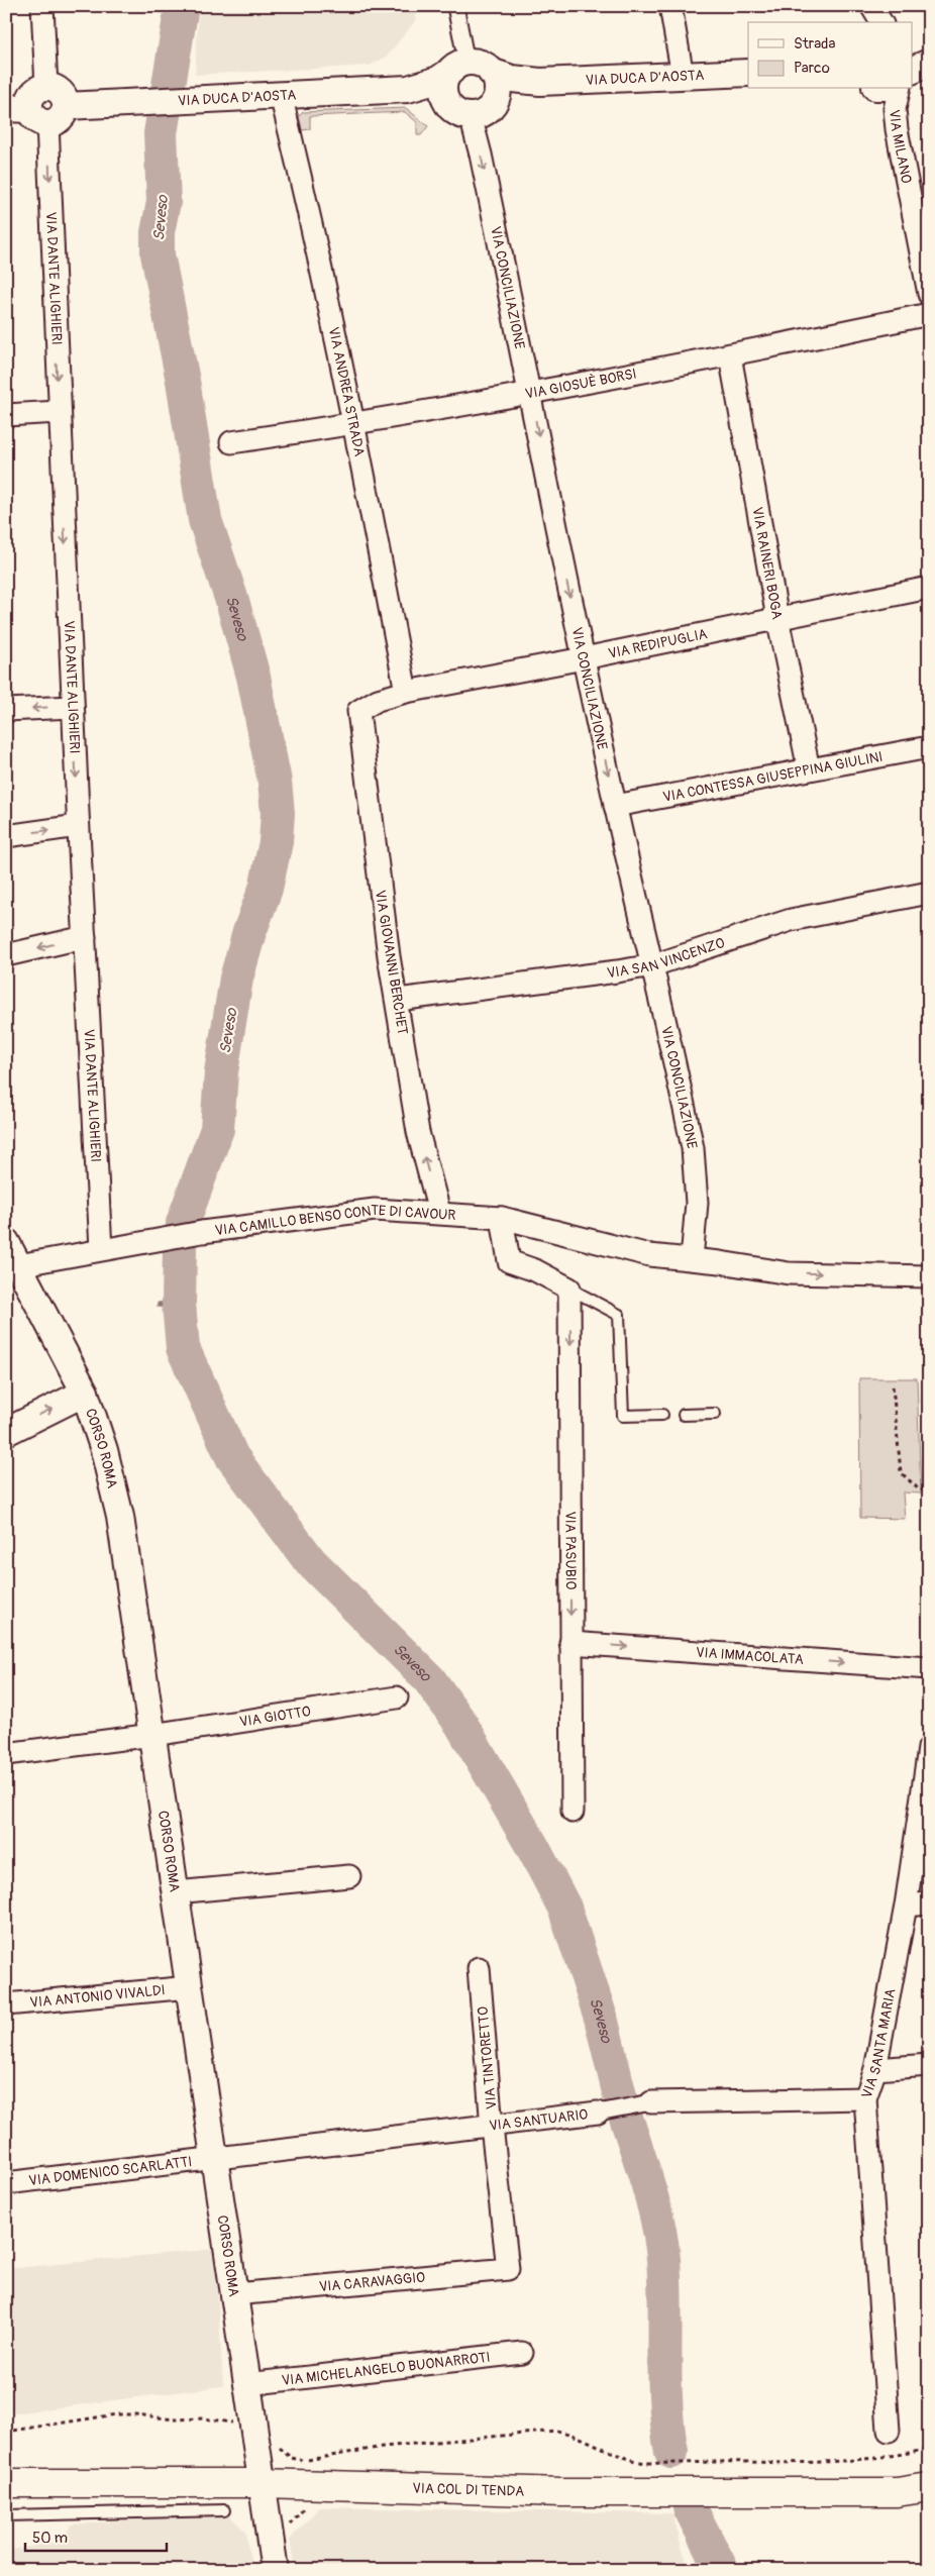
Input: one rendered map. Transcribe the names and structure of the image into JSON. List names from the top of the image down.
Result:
{
  "streets": {
    "main road": ["VIA COL DI TENDA"],
    "street": [
      "VIA DUCA D'AOSTA",
      "VIA MILANO",
      "VIA DANTE ALIGHIERI",
      "VIA CONCILIAZIONE",
      "VIA GIOSUÈ BORSI",
      "VIA ANDREA STRADA",
      "VIA RAINERI BOGA",
      "VIA REDIPUGLIA",
      "VIA CONTESSA GIUSEPPINA GIULINI",
      "VIA SAN VINCENZO",
      "VIA GIOVANNI BERCHET",
      "VIA CAMILLO BENSO CONTE DI CAVOUR",
      "CORSO ROMA",
      "VIA PASUBIO",
      "VIA IMMACOLATA",
      "VIA GIOTTO",
      "VIA ANTONIO VIVALDI",
      "VIA SANTA MARIA",
      "VIA TINTORETTO",
      "VIA SANTUARIO",
      "VIA DOMENICO SCARLATTI",
      "VIA CARAVAGGIO",
      "VIA MICHELANGELO BUONARROTI"
    ]
  },
  "crossings": [
    ["VIA DUCA D'AOSTA", "VIA DANTE ALIGHIERI"],
    ["VIA DUCA D'AOSTA", "VIA CONCILIAZIONE"],
    ["VIA DUCA D'AOSTA", "VIA ANDREA STRADA"],
    ["VIA DANTE ALIGHIERI", "VIA CAMILLO BENSO CONTE DI CAVOUR"],
    ["VIA CONCILIAZIONE", "VIA GIOSUÈ BORSI"],
    ["VIA CONCILIAZIONE", "VIA REDIPUGLIA"],
    ["VIA CONCILIAZIONE", "VIA CONTESSA GIUSEPPINA GIULINI"],
    ["VIA CONCILIAZIONE", "VIA SAN VINCENZO"],
    ["VIA CONCILIAZIONE", "VIA CAMILLO BENSO CONTE DI CAVOUR"],
    ["VIA GIOSUÈ BORSI", "VIA ANDREA STRADA"],
    ["VIA GIOSUÈ BORSI", "VIA RAINERI BOGA"],
    ["VIA ANDREA STRADA", "VIA REDIPUGLIA"],
    ["VIA RAINERI BOGA", "VIA REDIPUGLIA"],
    ["VIA RAINERI BOGA", "VIA CONTESSA GIUSEPPINA GIULINI"],
    ["VIA REDIPUGLIA", "VIA GIOVANNI BERCHET"],
    ["VIA SAN VINCENZO", "VIA GIOVANNI BERCHET"],
    ["VIA GIOVANNI BERCHET", "VIA CAMILLO BENSO CONTE DI CAVOUR"],
    ["VIA CAMILLO BENSO CONTE DI CAVOUR", "CORSO ROMA"],
    ["CORSO ROMA", "VIA GIOTTO"],
    ["CORSO ROMA", "VIA ANTONIO VIVALDI"],
    ["CORSO ROMA", "VIA SANTUARIO"],
    ["CORSO ROMA", "VIA DOMENICO SCARLATTI"],
    ["CORSO ROMA", "VIA CARAVAGGIO"],
    ["CORSO ROMA", "VIA MICHELANGELO BUONARROTI"],
    ["CORSO ROMA", "VIA COL DI TENDA"],
    ["VIA PASUBIO", "VIA IMMACOLATA"],
    ["VIA SANTA MARIA", "VIA SANTUARIO"],
    ["VIA TINTORETTO", "VIA SANTUARIO"],
    ["VIA TINTORETTO", "VIA CARAVAGGIO"],
    ["VIA SANTUARIO", "VIA DOMENICO SCARLATTI"]
  ],
  "one_way": [
    "VIA DANTE ALIGHIERI",
    "VIA CONCILIAZIONE",
    "VIA GIOVANNI BERCHET",
    "VIA PASUBIO",
    "VIA IMMACOLATA"
  ],
  "water": ["Seveso"],
  "legend": ["Strada", "Parco"],
  "scale_bar": "50 m"
}
